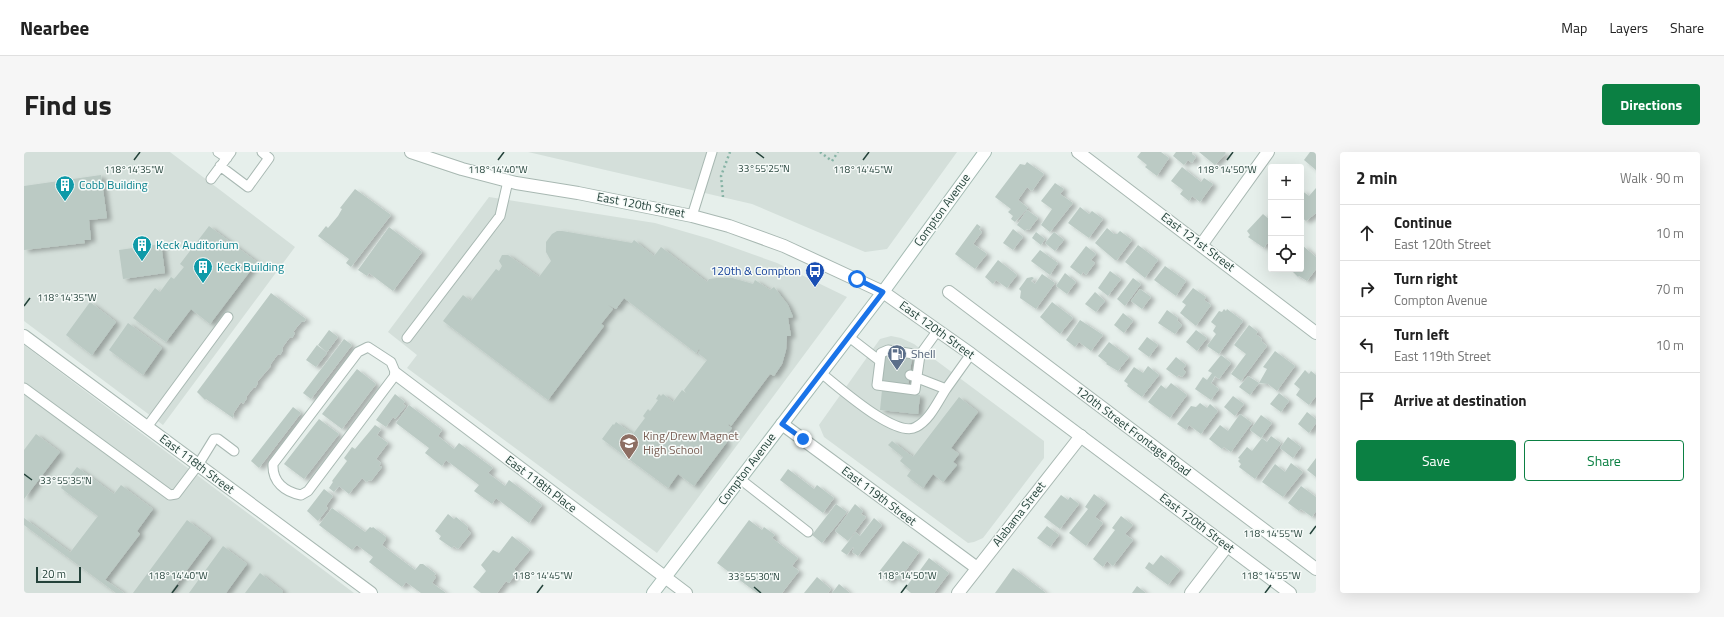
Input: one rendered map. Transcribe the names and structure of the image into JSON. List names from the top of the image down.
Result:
{
  "streets": {
    "street": [
      "East 120th Street",
      "Compton Avenue",
      "East 121st Street",
      "120th Street Frontage Road",
      "East 118th Street",
      "East 118th Place",
      "East 119th Street",
      "Alabama Street"
    ]
  },
  "crossings": [
    ["East 120th Street", "Compton Avenue"],
    ["East 120th Street", "Alabama Street"],
    ["Compton Avenue", "East 118th Place"],
    ["Compton Avenue", "East 119th Street"],
    ["East 119th Street", "Alabama Street"]
  ],
  "places": {
    "building": ["Cobb Building", "Keck Auditorium", "Keck Building"],
    "bus stop": ["120th & Compton"],
    "fuel station": ["Shell"],
    "school or university": ["King/Drew Magnet High School"]
  },
  "scale_bar": "20 m",
  "page": {
    "header": "Nearbee",
    "nav": ["Map", "Layers", "Share"],
    "title": "Find us",
    "buttons": [
      "Directions",
      ["Save", "Share"]
    ],
    "heading": ["2 min", "Walk · 90 m"],
    "map_buttons": ["+", "−"],
    "list": [
      ["Continue", "East 120th Street", "10 m"],
      ["Turn right", "Compton Avenue", "70 m"],
      ["Turn left", "East 119th Street", "10 m"],
      "Arrive at destination"
    ],
    "scale": "20 m"
  },
  "coordinates": [
    "33°55'25\"N",
    "118°14'35\"W",
    "118°14'40\"W",
    "118°14'45\"W",
    "118°14'50\"W",
    "33°55'35\"N",
    "118°14'55\"W",
    "33°55'30\"N"
  ]
}
